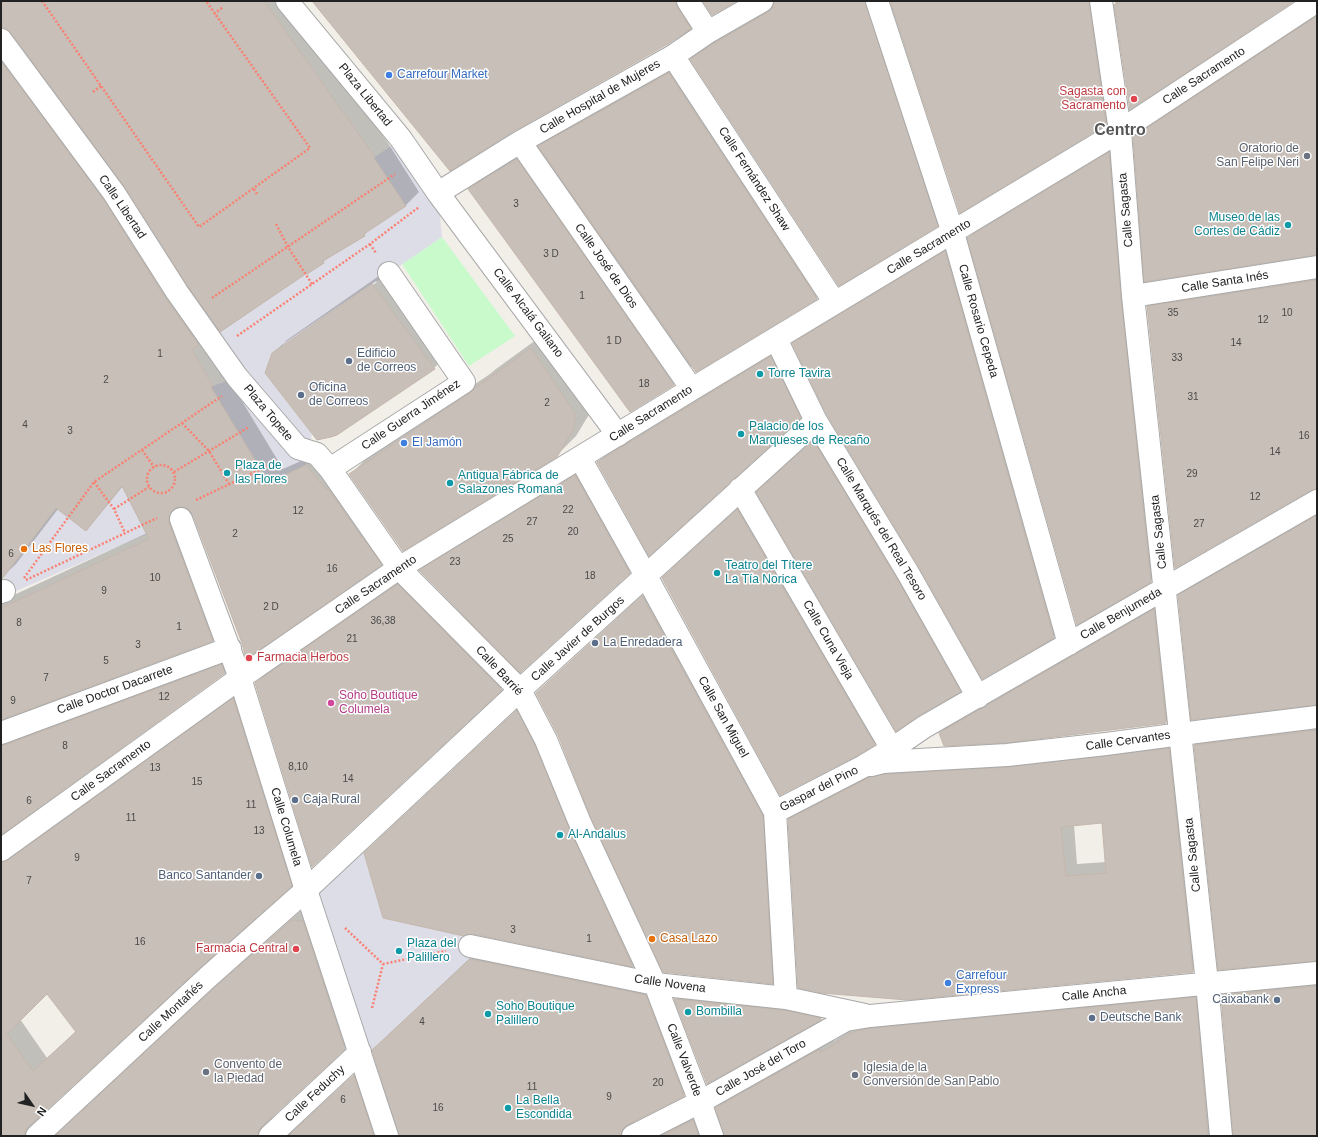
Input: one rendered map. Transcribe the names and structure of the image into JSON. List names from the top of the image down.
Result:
{
  "streets": {
    "street": [
      "Calle Sacramento",
      "Plaza Libertad",
      "Calle Hospital de Mujeres",
      "Calle Fernández Shaw",
      "Calle Libertad",
      "Calle Sagasta",
      "Calle José de Dios",
      "Calle Santa Inés",
      "Calle Alcalá Galiano",
      "Calle Rosario Cepeda",
      "Plaza Topete",
      "Calle Guerra Jiménez",
      "Calle Marqués del Real Tesoro",
      "Calle Benjumeda",
      "Calle Javier de Burgos",
      "Calle Cuna Vieja",
      "Calle Barrié",
      "Calle Doctor Dacarrete",
      "Calle San Miguel",
      "Calle Cervantes",
      "Gaspar del Pino",
      "Calle Columela",
      "Calle Novena",
      "Calle Ancha",
      "Calle Montañés",
      "Calle Valverde",
      "Calle José del Toro",
      "Calle Feduchy"
    ]
  },
  "crossings": [
    ["Calle Sacramento", "Calle Fernández Shaw"],
    ["Calle Sacramento", "Calle Sagasta"],
    ["Calle Sacramento", "Calle José de Dios"],
    ["Calle Sacramento", "Calle Alcalá Galiano"],
    ["Calle Sacramento", "Calle Rosario Cepeda"],
    ["Calle Sacramento", "Calle Marqués del Real Tesoro"],
    ["Calle Sacramento", "Calle Barrié"],
    ["Calle Sacramento", "Calle San Miguel"],
    ["Calle Sacramento", "Calle Columela"],
    ["Plaza Libertad", "Calle Hospital de Mujeres"],
    ["Plaza Libertad", "Calle Alcalá Galiano"],
    ["Calle Hospital de Mujeres", "Calle Fernández Shaw"],
    ["Calle Hospital de Mujeres", "Calle José de Dios"],
    ["Calle Hospital de Mujeres", "Calle Alcalá Galiano"],
    ["Calle Libertad", "Plaza Topete"],
    ["Calle Sagasta", "Calle Santa Inés"],
    ["Calle Sagasta", "Calle Benjumeda"],
    ["Calle Sagasta", "Calle Cervantes"],
    ["Calle Sagasta", "Calle Ancha"],
    ["Calle Rosario Cepeda", "Calle Benjumeda"],
    ["Plaza Topete", "Calle Barrié"],
    ["Calle Guerra Jiménez", "Calle Barrié"],
    ["Calle Marqués del Real Tesoro", "Calle Benjumeda"],
    ["Calle Marqués del Real Tesoro", "Calle Javier de Burgos"],
    ["Calle Benjumeda", "Gaspar del Pino"],
    ["Calle Javier de Burgos", "Calle Cuna Vieja"],
    ["Calle Javier de Burgos", "Calle Barrié"],
    ["Calle Javier de Burgos", "Calle San Miguel"],
    ["Calle Javier de Burgos", "Calle Columela"],
    ["Calle Javier de Burgos", "Calle Montañés"],
    ["Calle Cuna Vieja", "Gaspar del Pino"],
    ["Calle Barrié", "Calle Novena"],
    ["Calle Barrié", "Calle Valverde"],
    ["Calle Doctor Dacarrete", "Calle Columela"],
    ["Calle San Miguel", "Gaspar del Pino"],
    ["Calle San Miguel", "Calle Novena"],
    ["Calle Cervantes", "Gaspar del Pino"],
    ["Calle Columela", "Calle Montañés"],
    ["Calle Columela", "Calle Feduchy"],
    ["Calle Novena", "Calle Ancha"],
    ["Calle Novena", "Calle Valverde"],
    ["Calle Novena", "Calle José del Toro"],
    ["Calle Ancha", "Calle José del Toro"],
    ["Calle Valverde", "Calle José del Toro"]
  ],
  "districts": ["Centro"],
  "places": [
    "Carrefour Market",
    "Sagasta con Sacramento",
    "Oratorio de San Felipe Neri",
    "Museo de las Cortes de Cádiz",
    "Edificio de Correos",
    "Torre Tavira",
    "Oficina de Correos",
    "Palacio de los Marqueses de Recaño",
    "El Jamón",
    "Plaza de las Flores",
    "Antigua Fábrica de Salazones Romana",
    "Las Flores",
    "Teatro del Títere La Tía Norica",
    "La Enredadera",
    "Farmacia Herbos",
    "Soho Boutique Columela",
    "Caja Rural",
    "Al-Andalus",
    "Banco Santander",
    "Casa Lazo",
    "Farmacia Central",
    "Plaza del Palillero",
    "Carrefour Express",
    "Caixabank",
    "Bombilla",
    "Soho Boutique Palillero",
    "Deutsche Bank",
    "Convento de la Piedad",
    "Iglesia de la Conversión de San Pablo",
    "La Bella Escondida"
  ],
  "house_numbers": [
    "3",
    "3 D",
    "1",
    "35",
    "10",
    "12",
    "1 D",
    "14",
    "1",
    "33",
    "2",
    "18",
    "31",
    "2",
    "4",
    "3",
    "16",
    "14",
    "29",
    "12",
    "22",
    "12",
    "27",
    "27",
    "20",
    "2",
    "25",
    "6",
    "23",
    "16",
    "18",
    "10",
    "9",
    "2 D",
    "36,38",
    "8",
    "1",
    "21",
    "3",
    "5",
    "7",
    "12",
    "9",
    "8",
    "8,10",
    "13",
    "14",
    "15",
    "6",
    "11",
    "11",
    "13",
    "9",
    "7",
    "3",
    "1",
    "16",
    "4",
    "20",
    "11",
    "9",
    "6",
    "16"
  ],
  "north": "bottom right"
}
